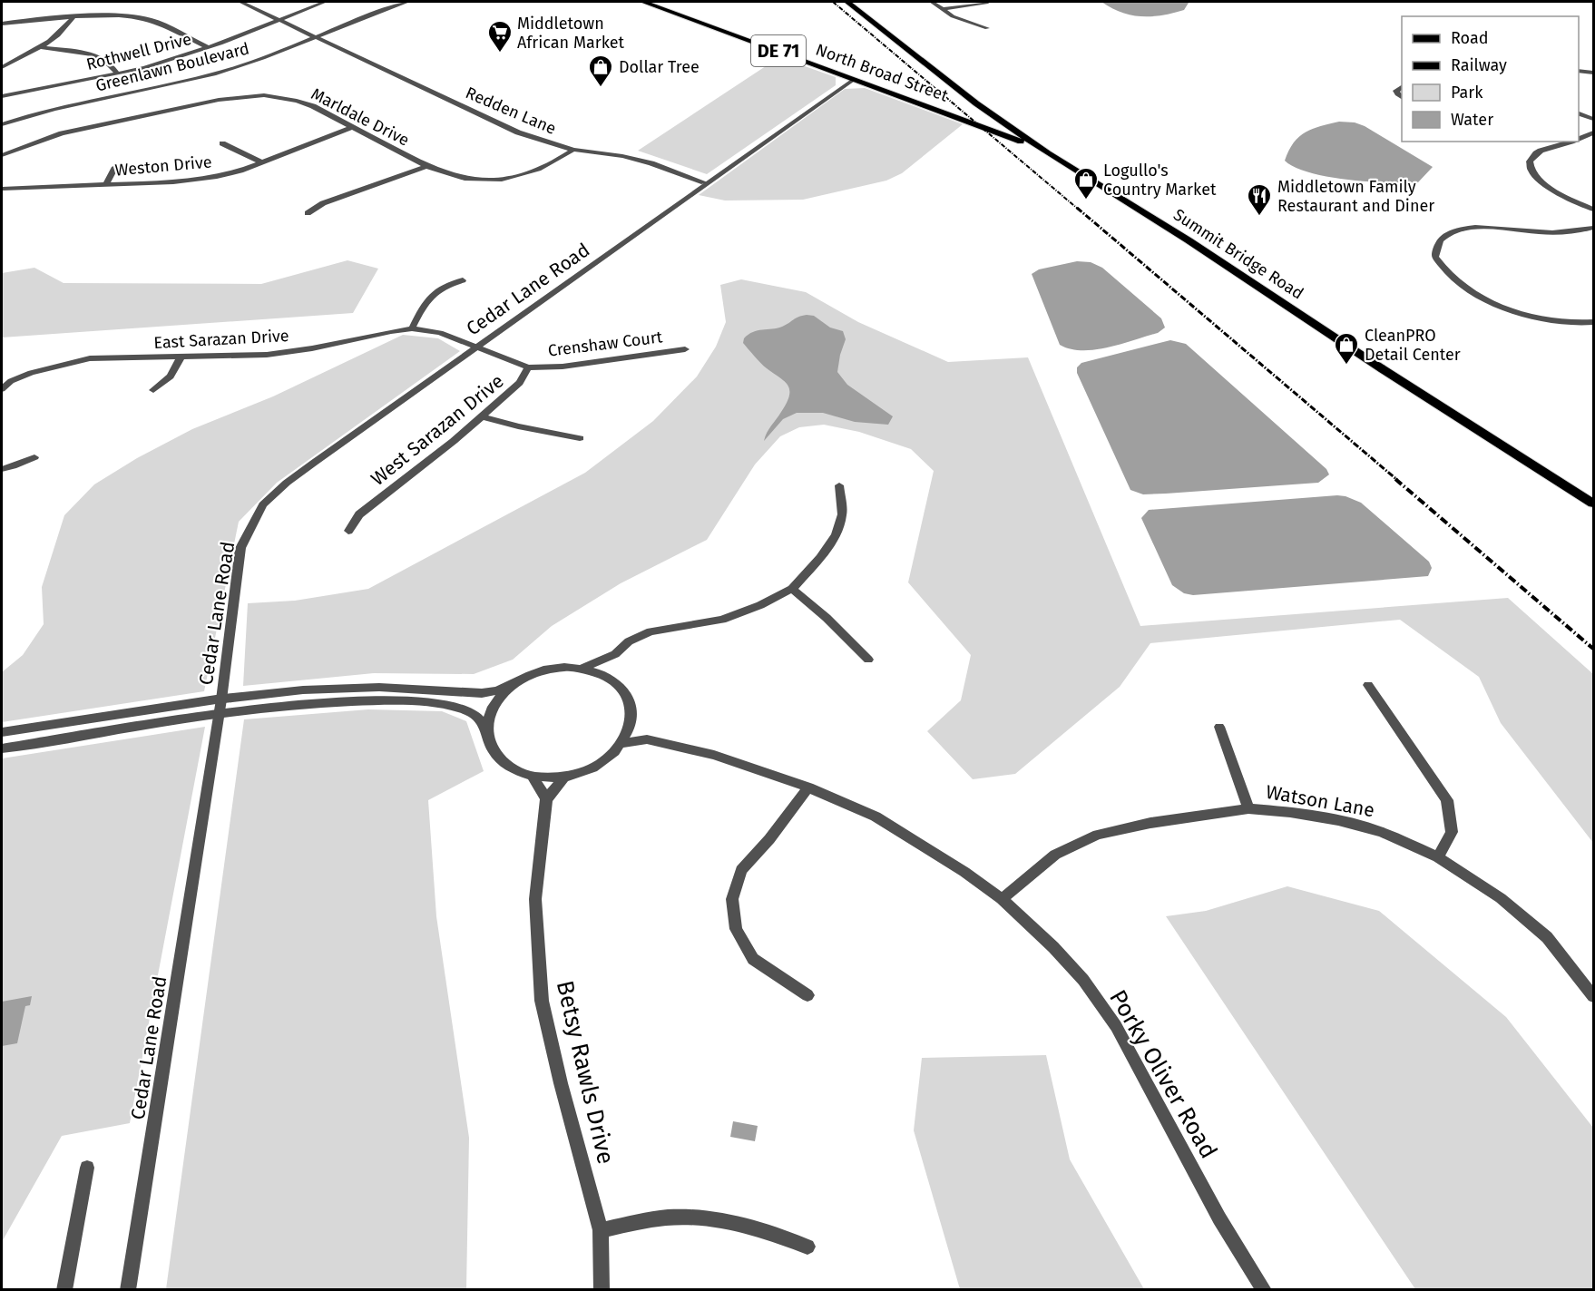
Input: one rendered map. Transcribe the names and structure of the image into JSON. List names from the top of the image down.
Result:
{
  "streets": {
    "main road": ["DE 71", "North Broad Street", "Summit Bridge Road"],
    "street": [
      "Rothwell Drive",
      "Greenlawn Boulevard",
      "Redden Lane",
      "Marldale Drive",
      "Weston Drive",
      "Cedar Lane Road",
      "East Sarazan Drive",
      "Crenshaw Court",
      "West Sarazan Drive",
      "Watson Lane",
      "Betsy Rawls Drive",
      "Porky Oliver Road"
    ]
  },
  "crossings": [
    ["Rothwell Drive", "Redden Lane"],
    ["Greenlawn Boulevard", "Redden Lane"],
    ["North Broad Street", "Summit Bridge Road"],
    ["North Broad Street", "Cedar Lane Road"],
    ["Redden Lane", "Marldale Drive"],
    ["Redden Lane", "Cedar Lane Road"],
    ["Marldale Drive", "Weston Drive"],
    ["Cedar Lane Road", "East Sarazan Drive"],
    ["Cedar Lane Road", "West Sarazan Drive"],
    ["East Sarazan Drive", "West Sarazan Drive"],
    ["Crenshaw Court", "West Sarazan Drive"],
    ["Watson Lane", "Porky Oliver Road"]
  ],
  "places": {
    "supermarket": ["Middletown African Market"],
    "shop": ["Dollar Tree", "Logullo's Country Market", "CleanPRO Detail Center"],
    "restaurant": ["Middletown Family Restaurant and Diner"]
  },
  "legend": [
    "Road",
    "Railway",
    "Park",
    "Water"
  ]
}
